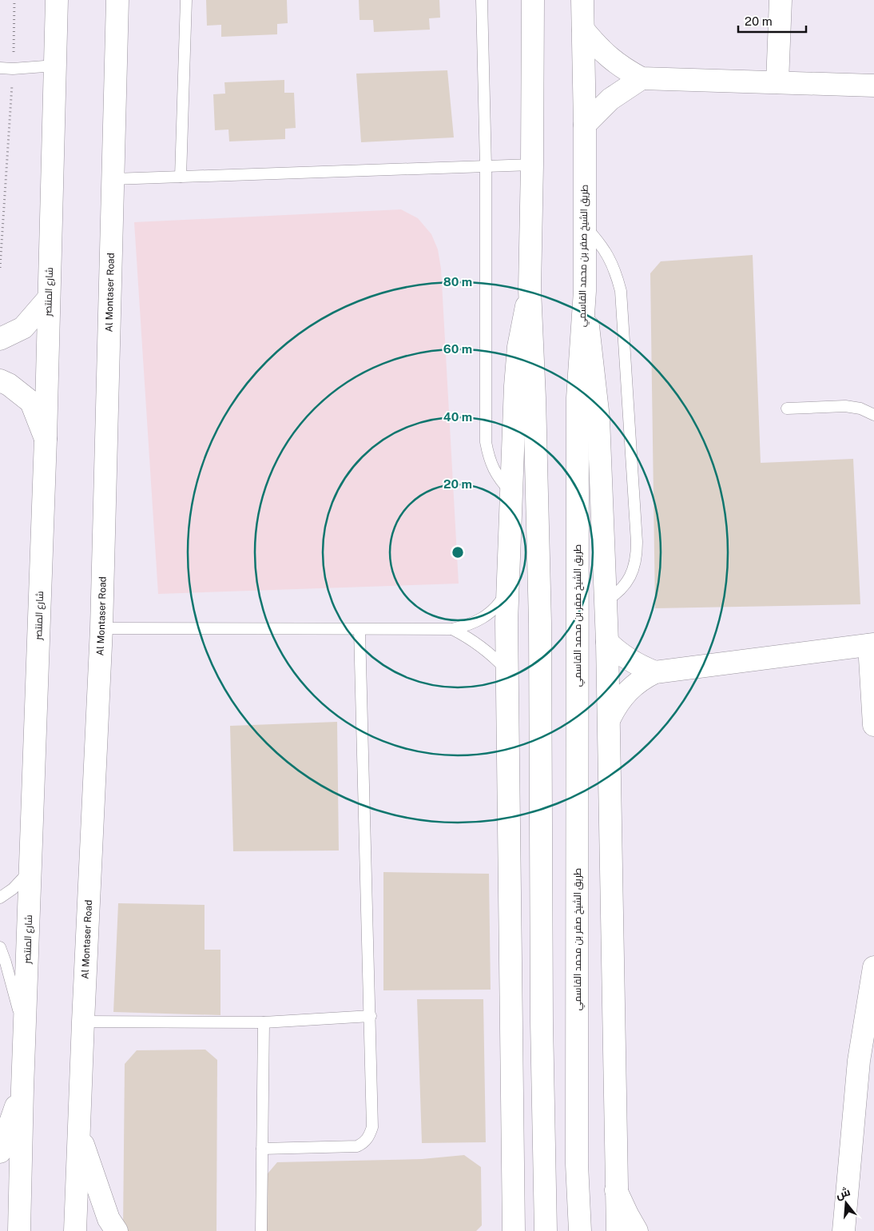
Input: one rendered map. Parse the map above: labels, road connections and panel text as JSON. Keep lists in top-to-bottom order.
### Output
{
  "streets": {
    "main road": ["طريق الشيخ صقر بن محمد القاسمي", "شارع المنتصر", "Al Montaser Road"]
  },
  "scale_bar": "20 m",
  "north": "top",
  "rings": [
    "80 m",
    "60 m",
    "40 m",
    "20 m"
  ]
}
